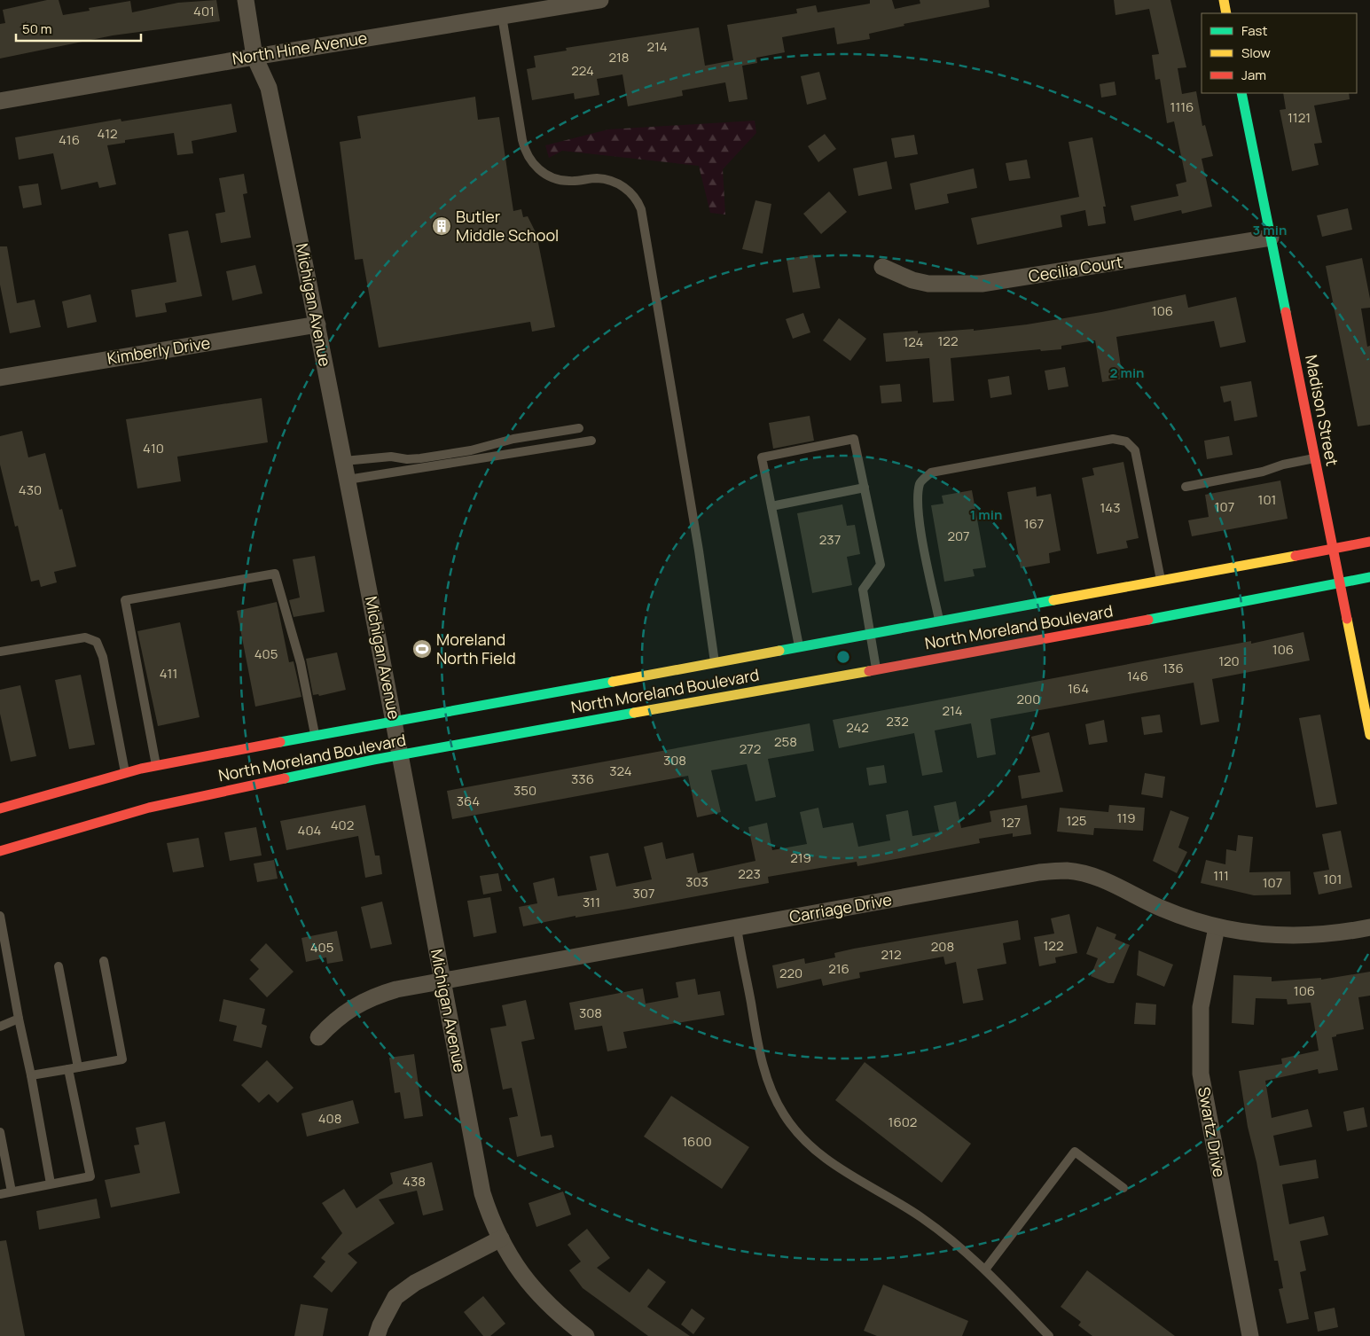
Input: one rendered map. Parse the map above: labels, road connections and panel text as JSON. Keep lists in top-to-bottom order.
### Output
{
  "streets": {
    "street": [
      "North Hine Avenue",
      "Cecilia Court",
      "Michigan Avenue",
      "Kimberly Drive",
      "Madison Street",
      "North Moreland Boulevard",
      "Carriage Drive",
      "Swartz Drive"
    ]
  },
  "crossings": [
    ["North Hine Avenue", "Michigan Avenue"],
    ["Cecilia Court", "Madison Street"],
    ["Michigan Avenue", "Kimberly Drive"],
    ["Michigan Avenue", "North Moreland Boulevard"],
    ["Michigan Avenue", "Carriage Drive"],
    ["Madison Street", "North Moreland Boulevard"],
    ["Carriage Drive", "Swartz Drive"]
  ],
  "places": {
    "building": ["Butler Middle School"],
    "sports": ["Moreland North Field"]
  },
  "house_numbers": [
    "401",
    "214",
    "218",
    "224",
    "1116",
    "1121",
    "412",
    "416",
    "106",
    "122",
    "124",
    "410",
    "430",
    "101",
    "107",
    "143",
    "167",
    "207",
    "237",
    "106",
    "405",
    "120",
    "136",
    "411",
    "146",
    "164",
    "200",
    "214",
    "232",
    "242",
    "258",
    "272",
    "308",
    "324",
    "336",
    "350",
    "364",
    "119",
    "125",
    "127",
    "402",
    "404",
    "219",
    "223",
    "111",
    "101",
    "303",
    "107",
    "307",
    "311",
    "122",
    "208",
    "405",
    "212",
    "216",
    "220",
    "106",
    "308",
    "408",
    "1602",
    "1600",
    "438"
  ],
  "legend": ["Fast", "Slow", "Jam"],
  "scale_bar": "50 m",
  "rings": ["3 min", "2 min", "1 min"]
}
